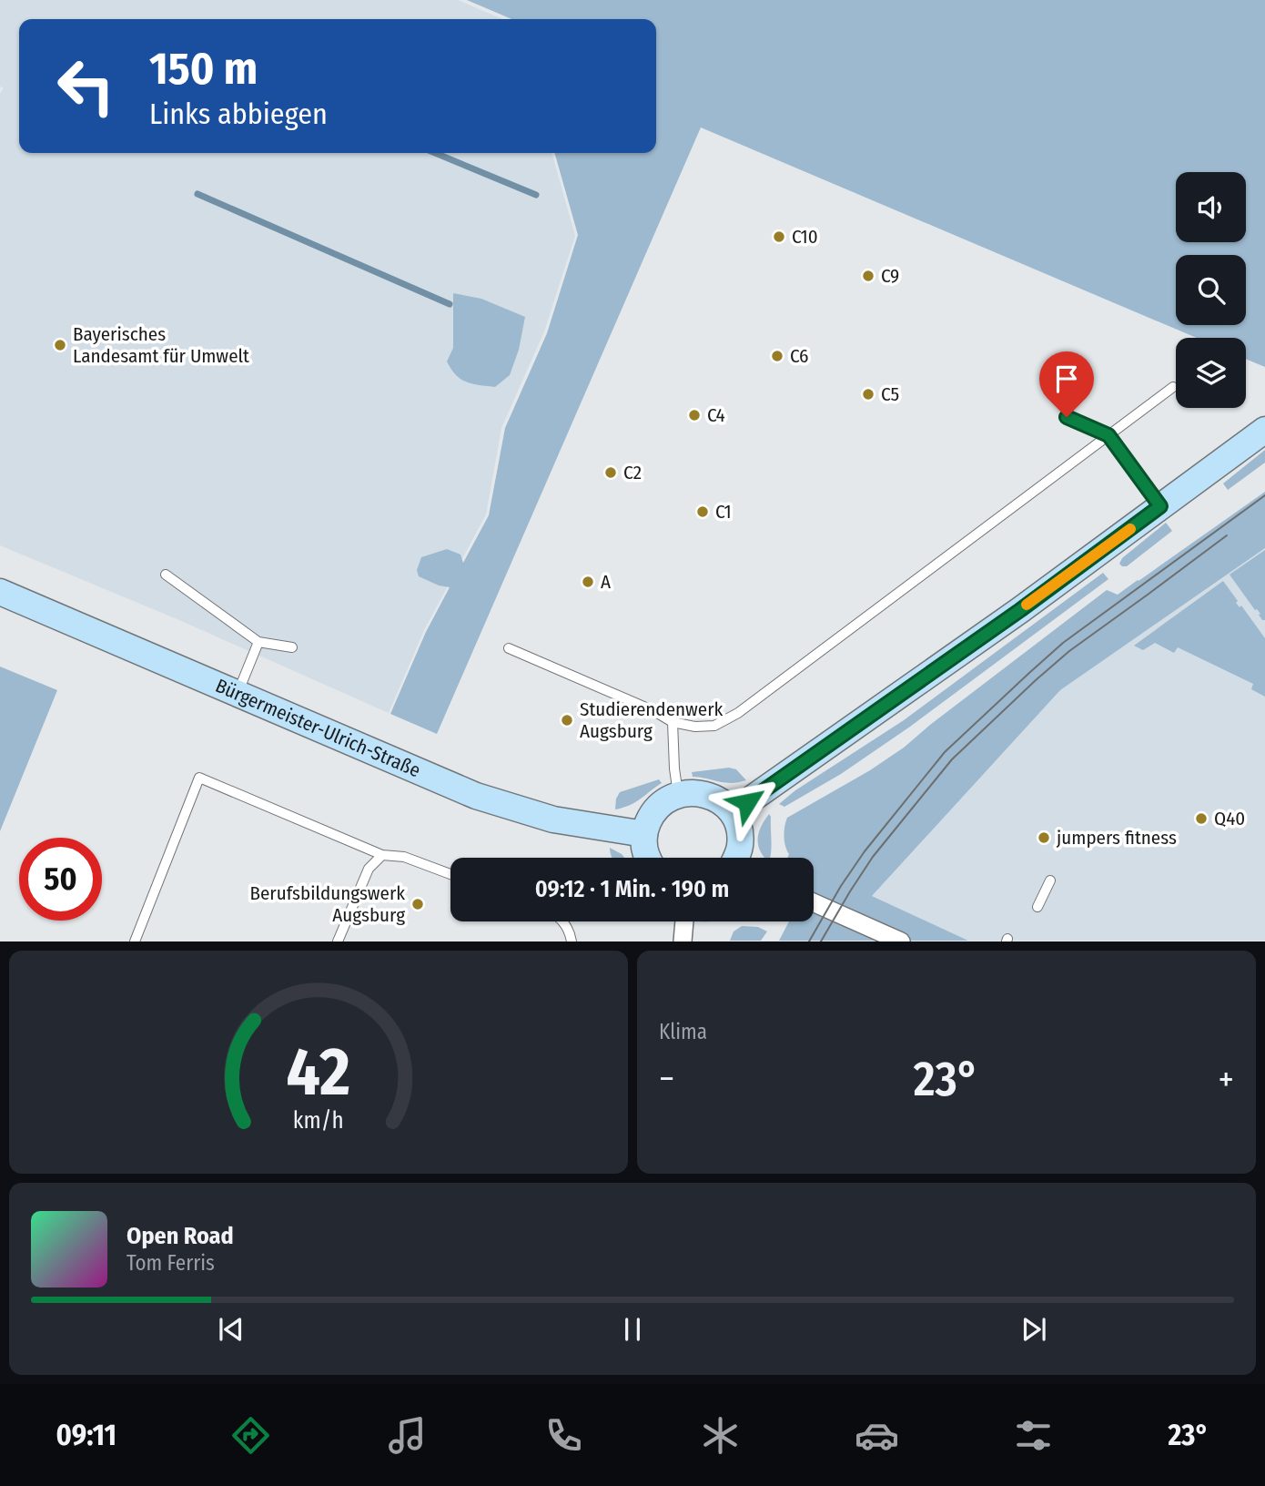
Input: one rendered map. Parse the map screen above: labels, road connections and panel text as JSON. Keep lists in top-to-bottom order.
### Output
{
  "streets": {
    "main road": ["Bürgermeister-Ulrich-Straße"]
  },
  "places": [
    "C10",
    "C9",
    "Bayerisches Landesamt für Umwelt",
    "C6",
    "C5",
    "C4",
    "C2",
    "C1",
    "A",
    "Studierendenwerk Augsburg",
    "Q40",
    "jumpers fitness",
    "Berufsbildungswerk Augsburg"
  ],
  "page": {
    "turn": ["150 m", "Links abbiegen"],
    "limit": "50",
    "trip": "09:12 · 1 Min. · 190 m",
    "tile": "Klima",
    "heat": ["−", "23°", "+"],
    "song": ["Open Road", "Tom Ferris"],
    "tabs": ["09:11", "23°"],
    "gauge": ["42", "km/h"]
  }
}
